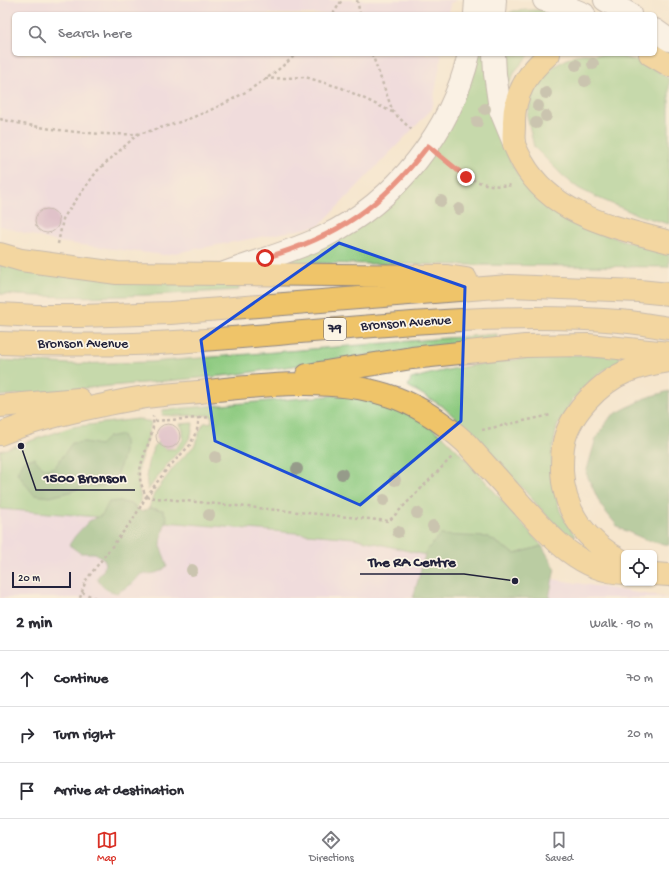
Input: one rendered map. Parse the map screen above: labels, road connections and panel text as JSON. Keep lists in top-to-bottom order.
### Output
{
  "streets": {
    "highway": ["Bronson Avenue", "79"]
  },
  "places": ["1500 Bronson", "The RA Centre"],
  "scale_bar": "20 m",
  "page": {
    "search": "Search here",
    "scale": "20 m",
    "heading": ["2 min", "Walk · 90 m"],
    "list": [
      ["Continue", "70 m"],
      ["Turn right", "20 m"],
      "Arrive at destination"
    ],
    "nav": ["Map", "Directions", "Saved"]
  }
}
